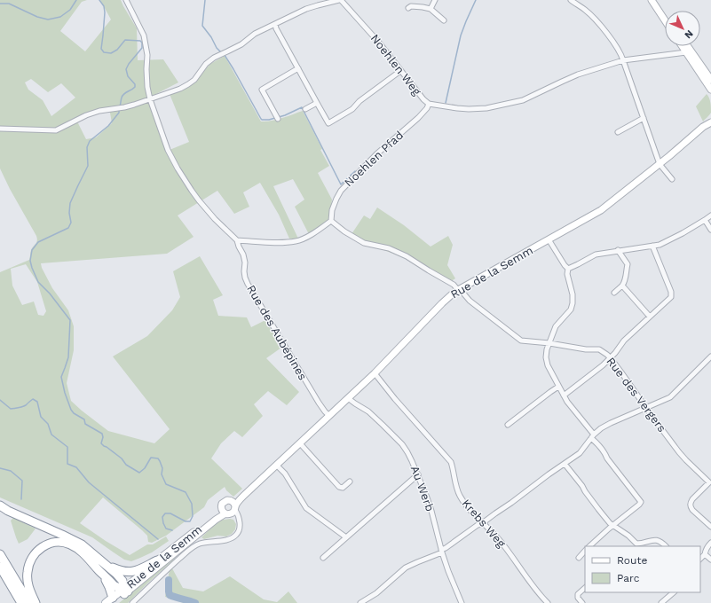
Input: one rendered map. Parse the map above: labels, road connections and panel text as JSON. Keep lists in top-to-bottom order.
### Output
{
  "streets": {
    "main road": ["Rue de la Semm"],
    "street": [
      "Noehlen Weg",
      "Noehlen Pfad",
      "Rue des Aubépines",
      "Rue des Vergers",
      "Au Werb",
      "Krebs Weg"
    ]
  },
  "crossings": [
    ["Noehlen Weg", "Noehlen Pfad"],
    ["Noehlen Pfad", "Rue des Vergers"],
    ["Rue de la Semm", "Rue des Aubépines"],
    ["Rue de la Semm", "Rue des Vergers"],
    ["Rue de la Semm", "Au Werb"],
    ["Rue de la Semm", "Krebs Weg"]
  ],
  "legend": ["Route", "Parc"],
  "north": "bottom right"
}
